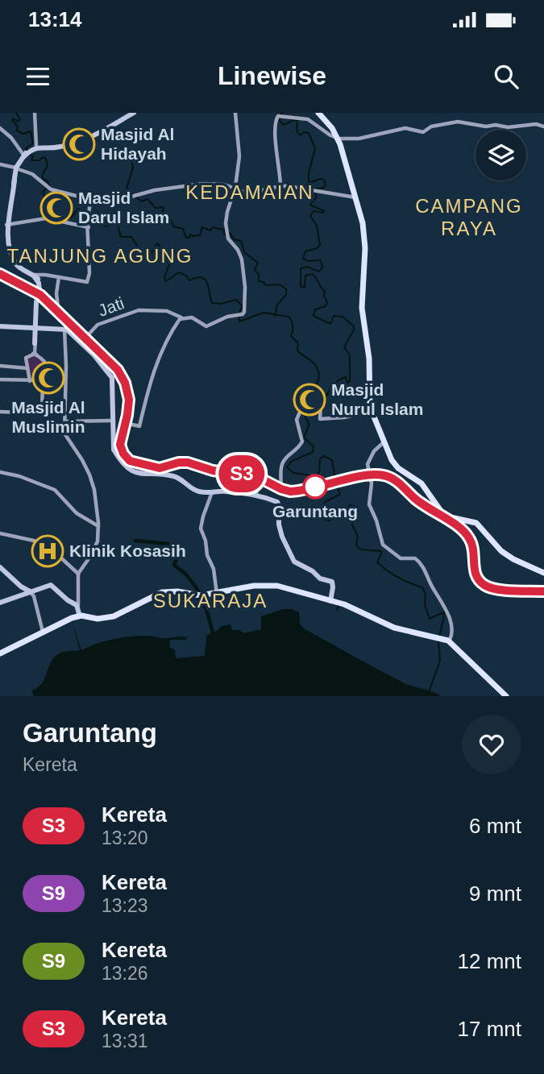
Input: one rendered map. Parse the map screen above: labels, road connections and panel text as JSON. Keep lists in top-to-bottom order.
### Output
{
  "streets": {
    "street": ["Jati"]
  },
  "districts": [
    "KEDAMAIAN",
    "CAMPANG RAYA",
    "TANJUNG AGUNG",
    "SUKARAJA"
  ],
  "places": {
    "mosque": [
      "Masjid Al Hidayah",
      "Masjid Darul Islam",
      "Masjid Al Muslimin",
      "Masjid Nurul Islam"
    ],
    "other": ["Garuntang"],
    "hospital": ["Klinik Kosasih"]
  },
  "page": {
    "status": "13:14",
    "header": "Linewise",
    "on_map": "S3",
    "heading": ["Garuntang", "Kereta"],
    "list": [
      {
        "mark": "S3",
        "name": "Kereta",
        "note": "13:20",
        "value": "6 mnt"
      },
      {
        "mark": "S9",
        "name": "Kereta",
        "note": "13:23",
        "value": "9 mnt"
      },
      {
        "mark": "S9",
        "name": "Kereta",
        "note": "13:26",
        "value": "12 mnt"
      },
      {
        "mark": "S3",
        "name": "Kereta",
        "note": "13:31",
        "value": "17 mnt"
      }
    ]
  }
}
